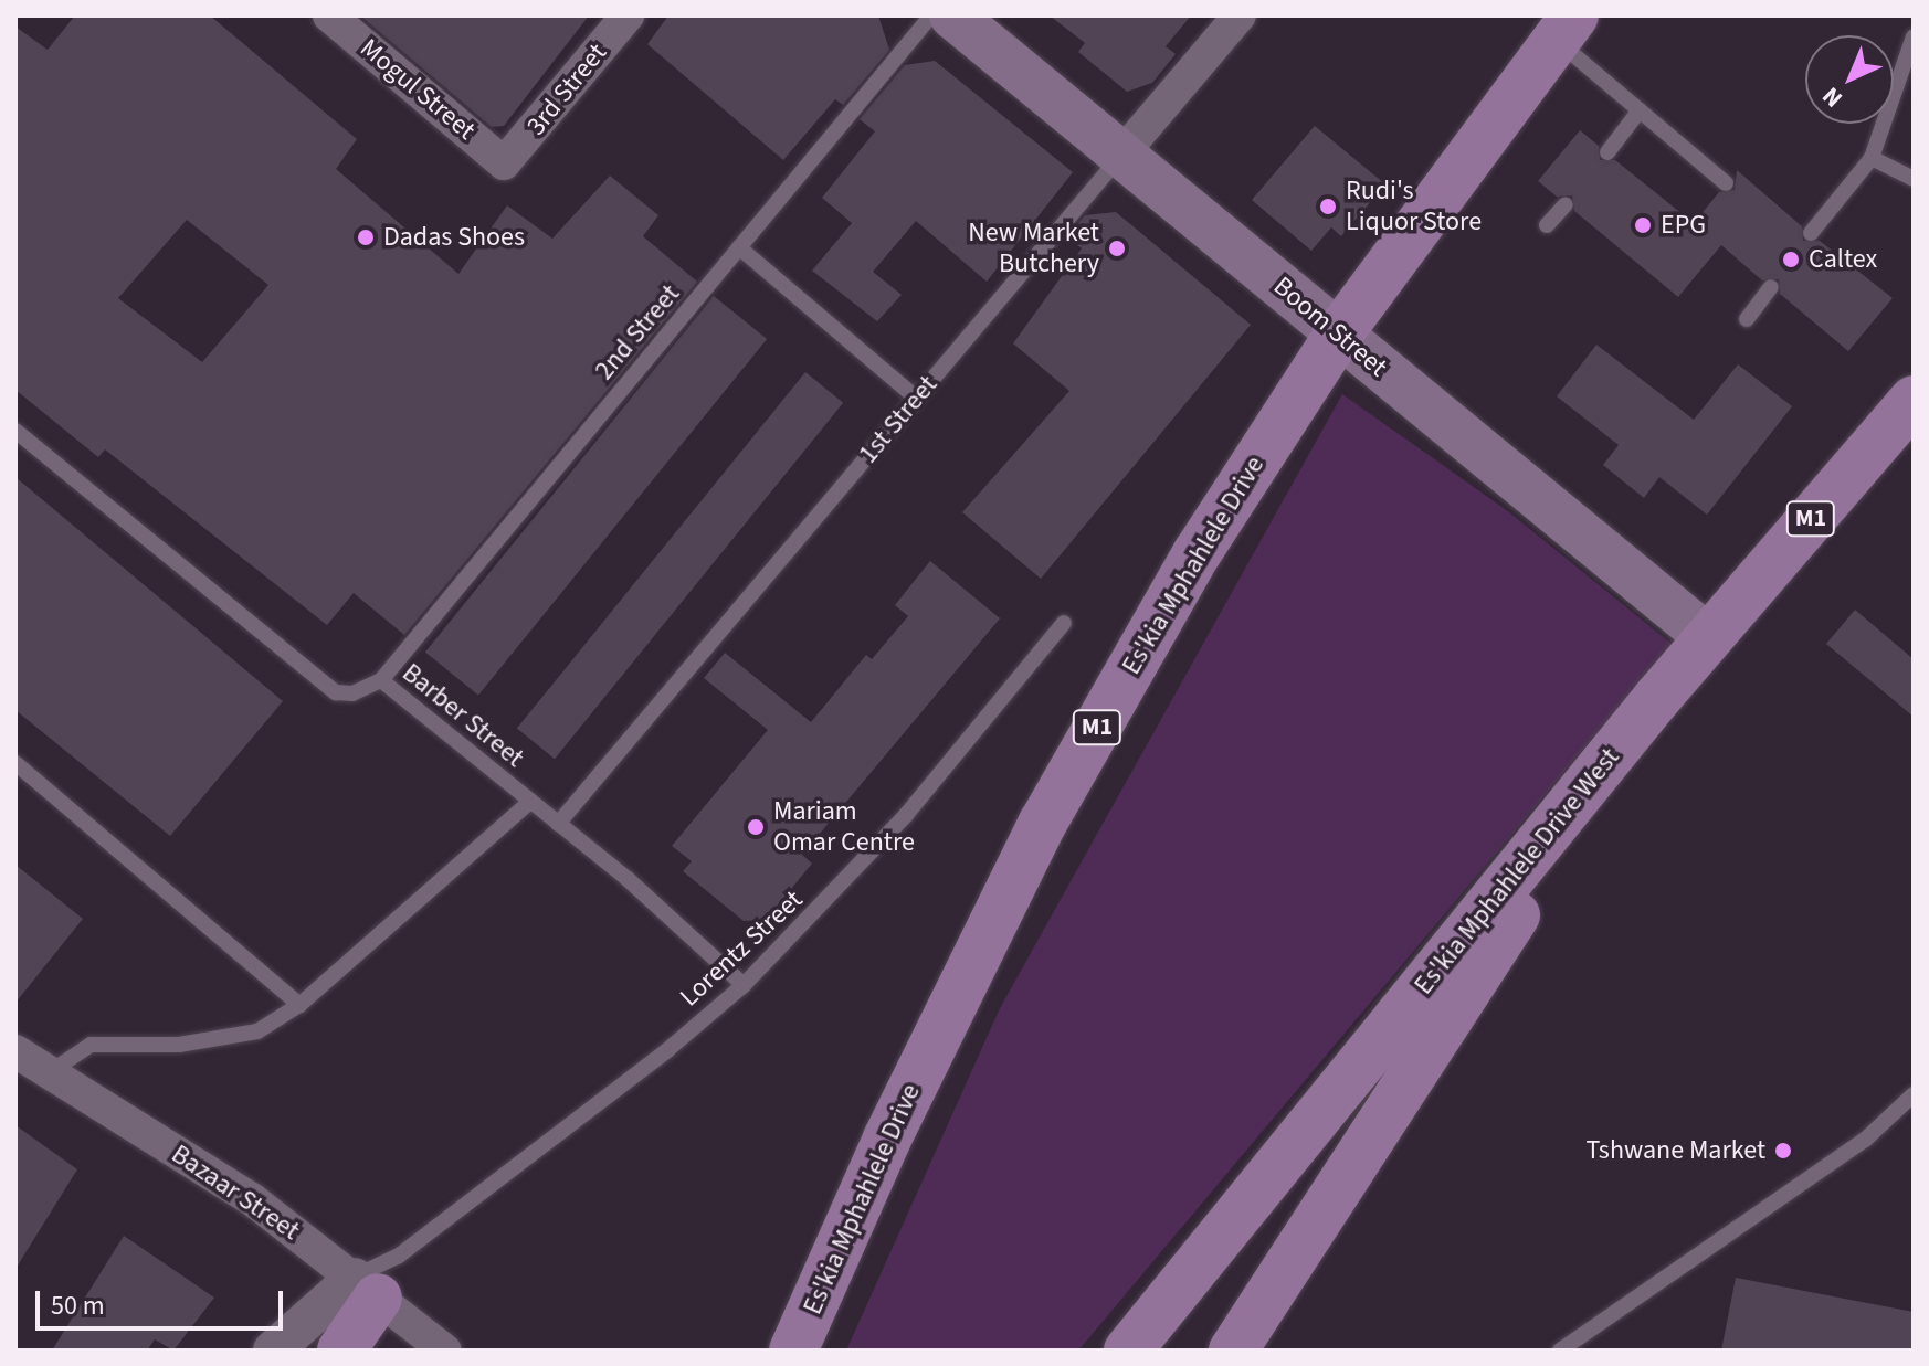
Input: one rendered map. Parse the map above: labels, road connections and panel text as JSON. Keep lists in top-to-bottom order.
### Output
{
  "streets": {
    "main road": [
      "Boom Street",
      "M1",
      "Es'kia Mphahlele Drive",
      "Es'kia Mphahlele Drive West"
    ],
    "street": [
      "Mogul Street",
      "3rd Street",
      "1st Street",
      "Bazaar Street"
    ],
    "lane": ["2nd Street", "Barber Street", "Lorentz Street"]
  },
  "crossings": [
    ["Mogul Street", "3rd Street"],
    ["Boom Street", "1st Street"],
    ["Boom Street", "Es'kia Mphahlele Drive"],
    ["Boom Street", "Es'kia Mphahlele Drive West"],
    ["2nd Street", "Barber Street"],
    ["1st Street", "Barber Street"],
    ["Barber Street", "Lorentz Street"],
    ["Lorentz Street", "Bazaar Street"]
  ],
  "places": [
    "Rudi's Liquor Store",
    "EPG",
    "Dadas Shoes",
    "New Market Butchery",
    "Caltex",
    "Mariam Omar Centre",
    "Tshwane Market"
  ],
  "scale_bar": "50 m",
  "north": "bottom left"
}
